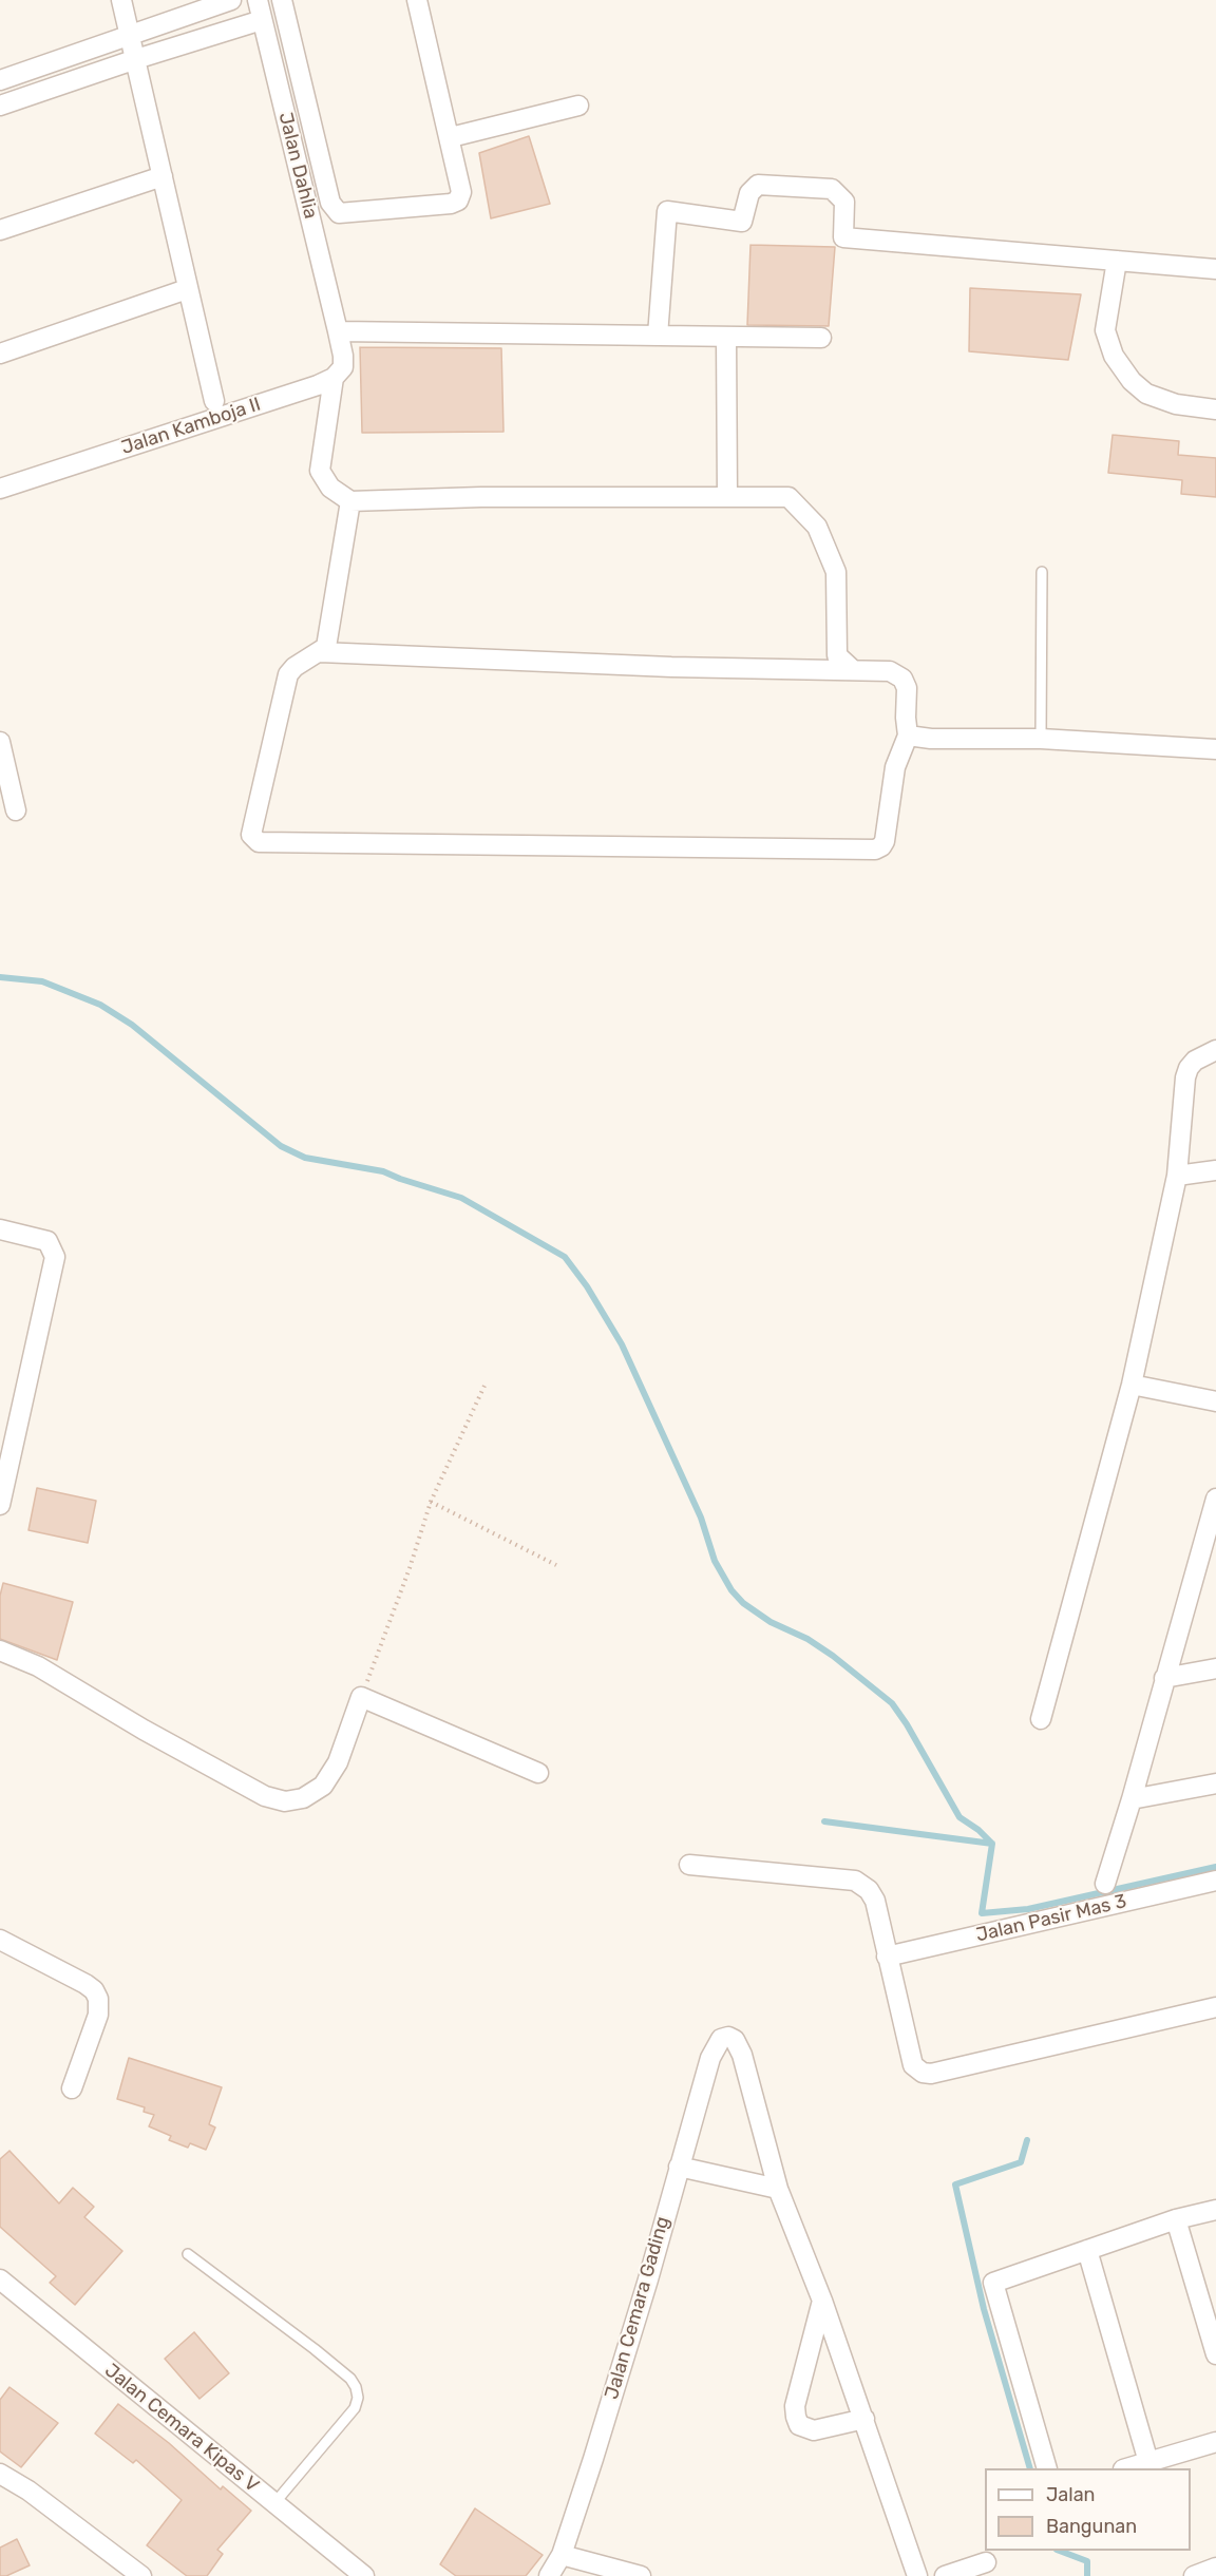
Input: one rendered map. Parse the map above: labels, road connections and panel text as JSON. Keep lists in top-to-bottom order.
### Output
{
  "streets": {
    "street": [
      "Jalan Dahlia",
      "Jalan Kamboja II",
      "Jalan Pasir Mas 3",
      "Jalan Cemara Gading",
      "Jalan Cemara Kipas V"
    ]
  },
  "legend": ["Jalan", "Bangunan"]
}
